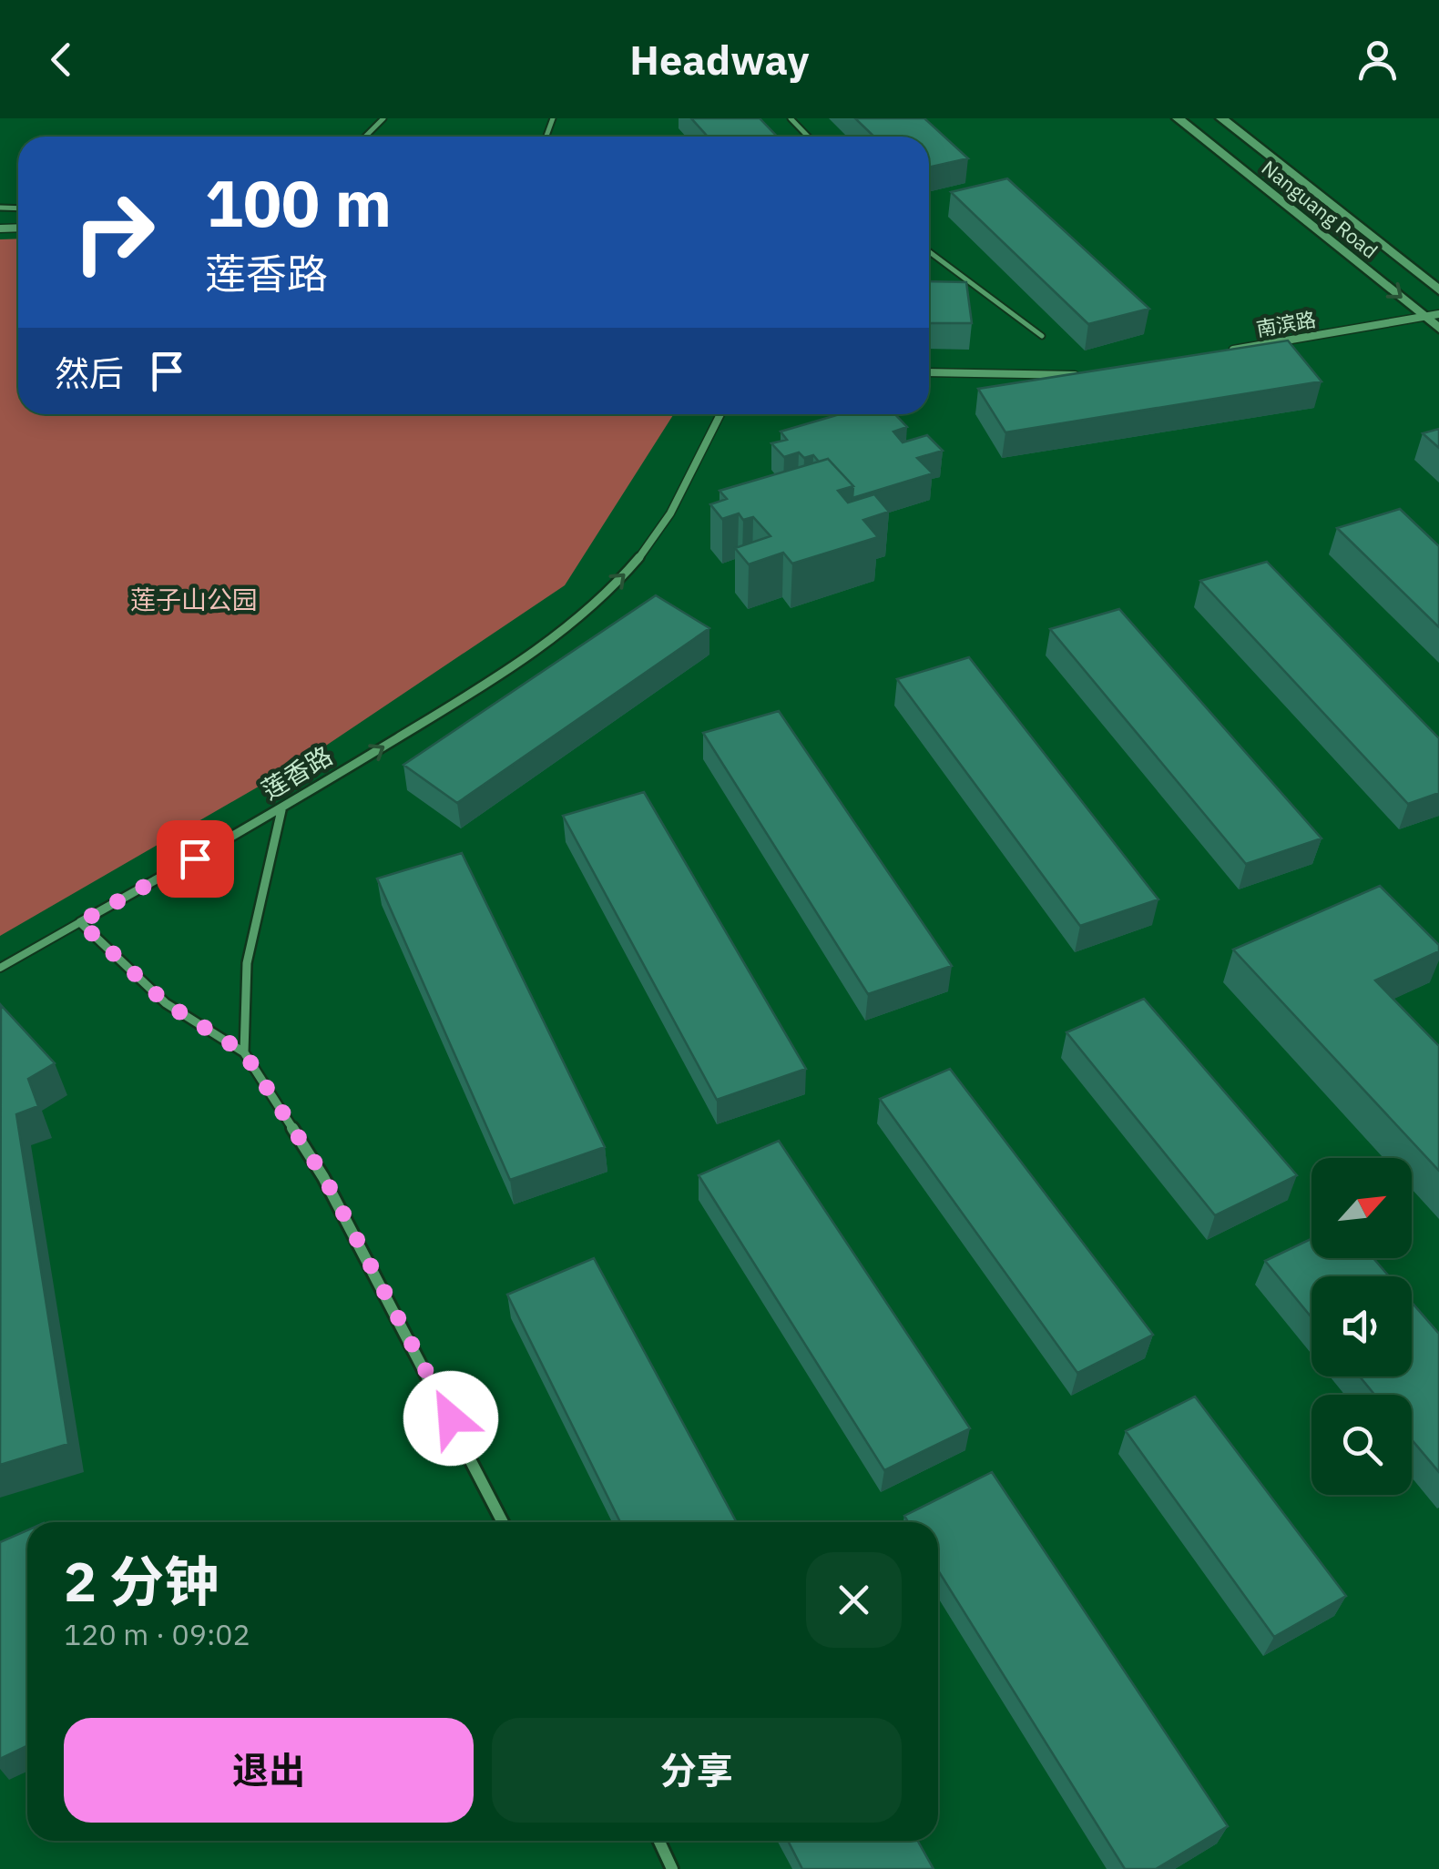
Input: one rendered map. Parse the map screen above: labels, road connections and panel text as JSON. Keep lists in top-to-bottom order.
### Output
{
  "streets": {
    "main road": ["Nanguang Road"],
    "street": ["南滨路", "莲香路"]
  },
  "crossings": [
    ["Nanguang Road", "南滨路"]
  ],
  "one_way": ["莲香路"],
  "parks": ["莲子山公园"],
  "north": "top right",
  "page": {
    "header": "Headway",
    "turn": ["100 m", "莲香路"],
    "then": "然后",
    "heading": ["2 分钟", "120 m · 09:02"],
    "buttons": ["退出", "分享"]
  }
}
